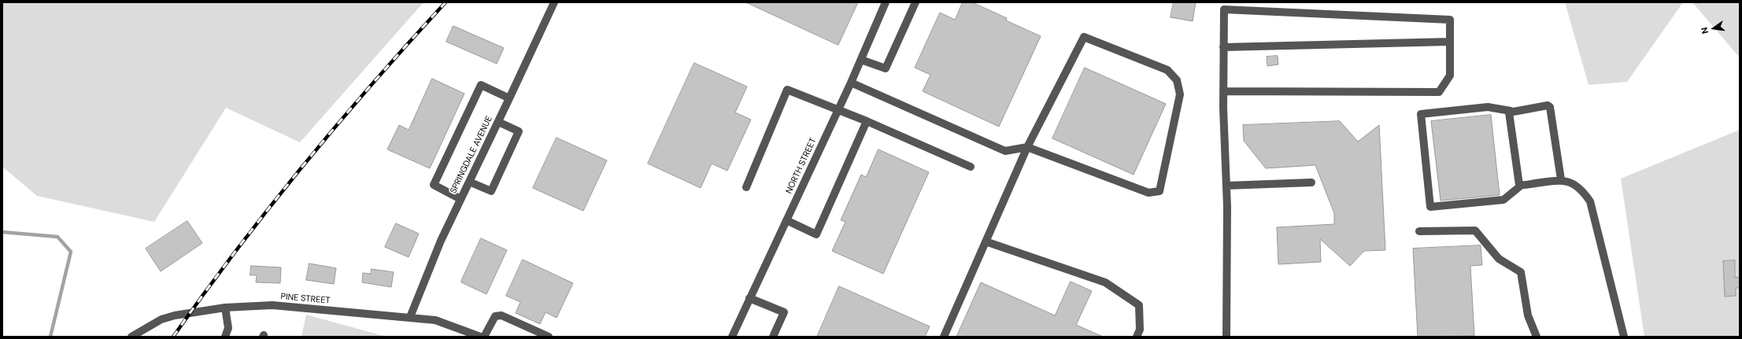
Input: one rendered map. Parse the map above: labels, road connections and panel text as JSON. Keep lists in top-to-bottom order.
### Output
{
  "streets": {
    "street": ["SPRINGDALE AVENUE", "NORTH STREET", "PINE STREET"]
  },
  "crossings": [
    ["SPRINGDALE AVENUE", "PINE STREET"]
  ],
  "north": "left"
}
